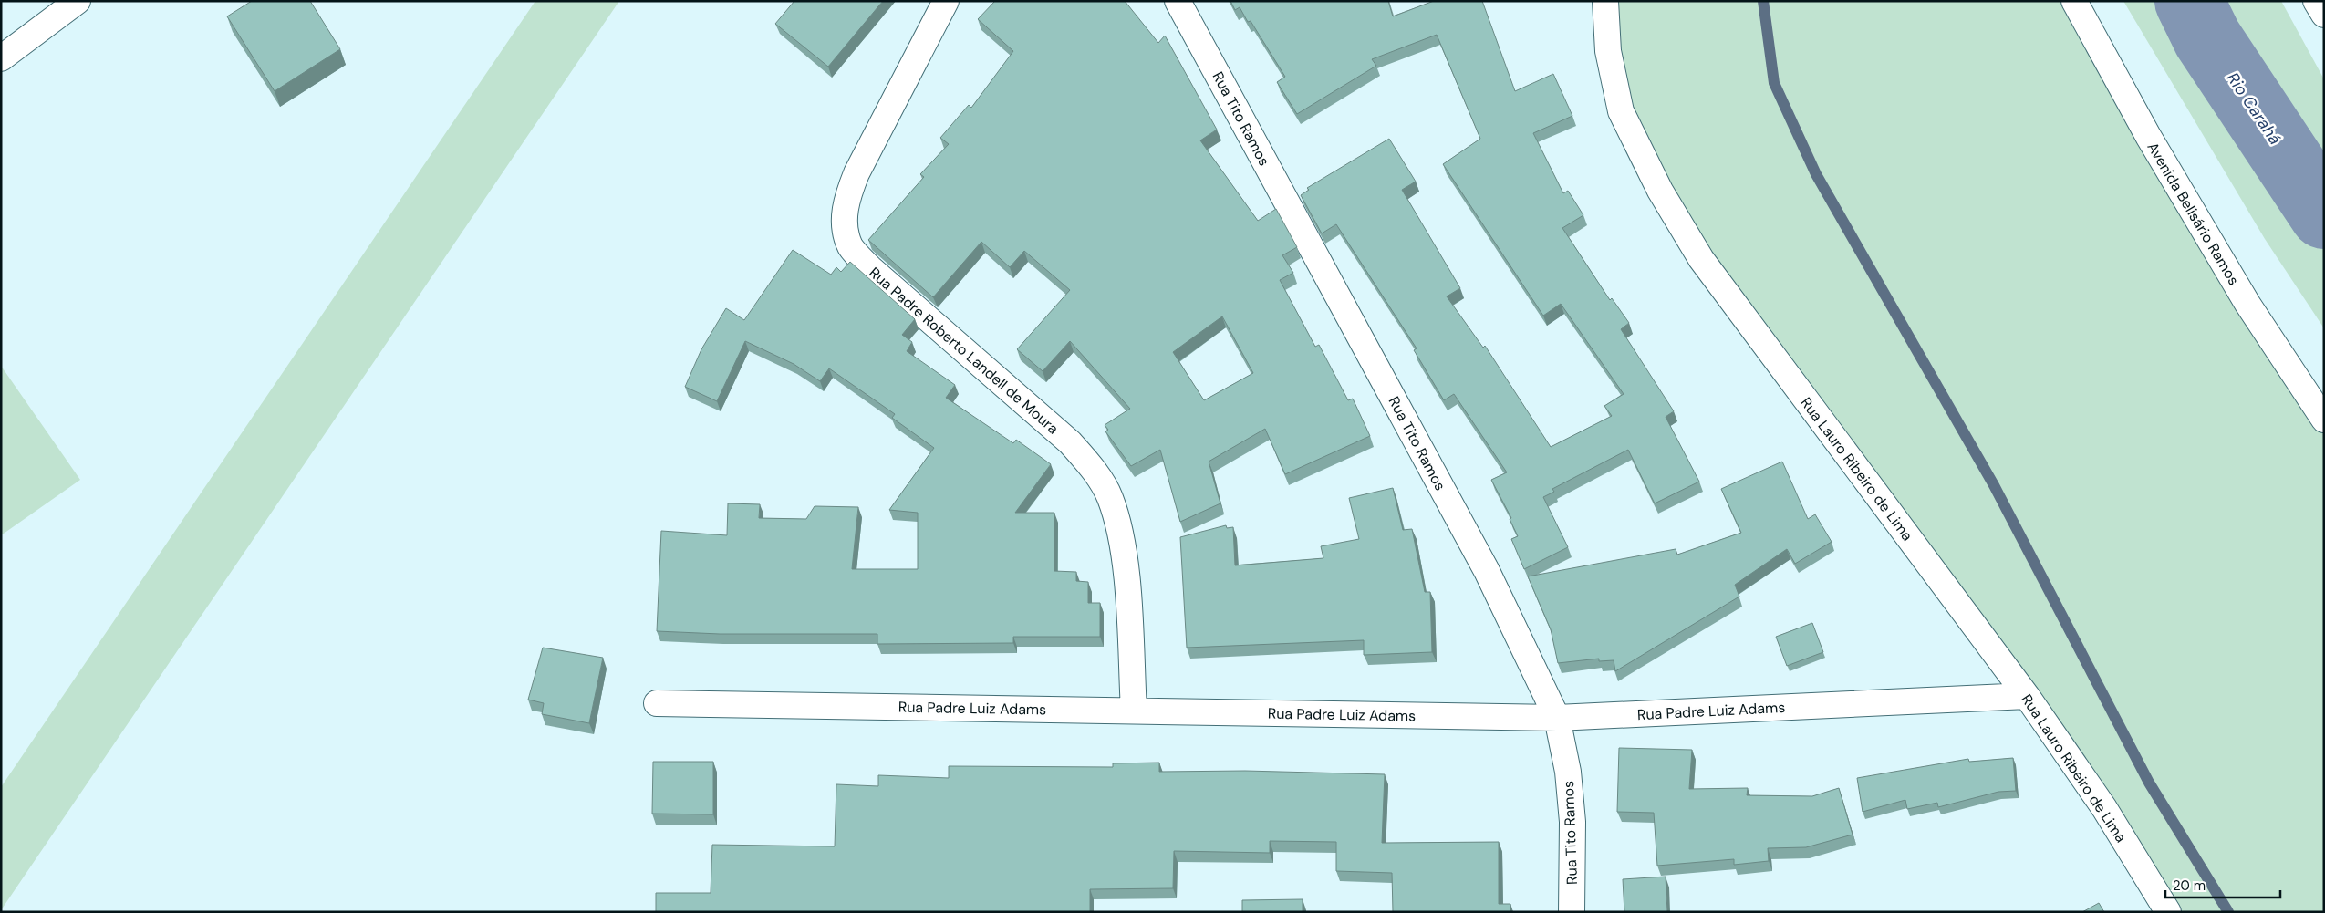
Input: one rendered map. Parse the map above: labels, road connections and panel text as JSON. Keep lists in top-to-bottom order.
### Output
{
  "streets": {
    "street": [
      "Rua Tito Ramos",
      "Avenida Belisário Ramos",
      "Rua Padre Roberto Landell de Moura",
      "Rua Lauro Ribeiro de Lima",
      "Rua Padre Luiz Adams"
    ]
  },
  "crossings": [
    ["Rua Tito Ramos", "Rua Padre Luiz Adams"],
    ["Rua Padre Roberto Landell de Moura", "Rua Padre Luiz Adams"],
    ["Rua Lauro Ribeiro de Lima", "Rua Padre Luiz Adams"]
  ],
  "water": ["Rio Carahá"],
  "scale_bar": "20 m"
}
